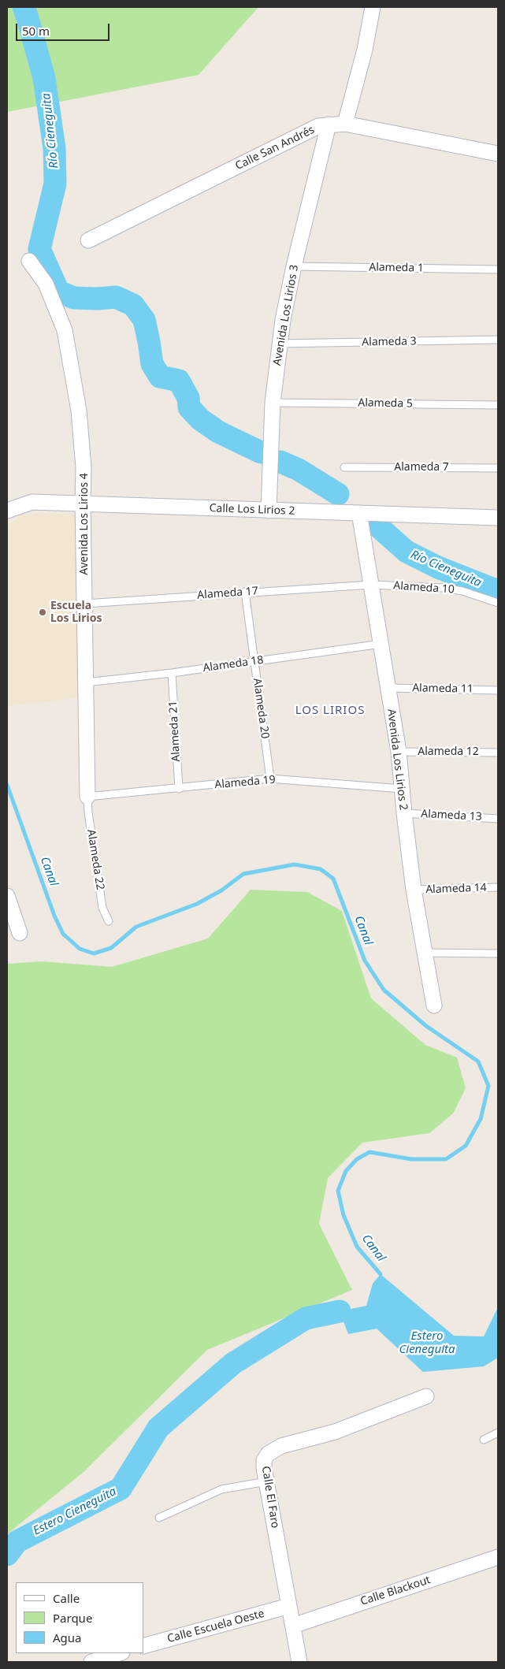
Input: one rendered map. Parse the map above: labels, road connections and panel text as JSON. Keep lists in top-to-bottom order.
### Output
{
  "streets": {
    "street": [
      "Calle San Andrés",
      "Avenida Los Lirios 3",
      "Calle Los Lirios 2",
      "Avenida Los Lirios 4",
      "Avenida Los Lirios 2",
      "Calle El Faro",
      "Calle Blackout",
      "Calle Escuela Oeste"
    ],
    "lane": [
      "Alameda 1",
      "Alameda 3",
      "Alameda 5",
      "Alameda 7",
      "Alameda 10",
      "Alameda 17",
      "Alameda 18",
      "Alameda 11",
      "Alameda 20",
      "Alameda 21",
      "Alameda 12",
      "Alameda 19",
      "Alameda 13",
      "Alameda 22",
      "Alameda 14"
    ]
  },
  "crossings": [
    ["Calle San Andrés", "Avenida Los Lirios 3"],
    ["Alameda 1", "Avenida Los Lirios 3"],
    ["Avenida Los Lirios 3", "Alameda 3"],
    ["Avenida Los Lirios 3", "Alameda 5"],
    ["Avenida Los Lirios 3", "Calle Los Lirios 2"],
    ["Calle Los Lirios 2", "Avenida Los Lirios 4"],
    ["Calle Los Lirios 2", "Avenida Los Lirios 2"],
    ["Avenida Los Lirios 4", "Alameda 17"],
    ["Avenida Los Lirios 4", "Alameda 18"],
    ["Avenida Los Lirios 4", "Alameda 19"],
    ["Avenida Los Lirios 4", "Alameda 22"],
    ["Alameda 10", "Alameda 17"],
    ["Alameda 10", "Avenida Los Lirios 2"],
    ["Alameda 17", "Alameda 20"],
    ["Alameda 17", "Avenida Los Lirios 2"],
    ["Alameda 18", "Alameda 20"],
    ["Alameda 18", "Alameda 21"],
    ["Alameda 18", "Avenida Los Lirios 2"],
    ["Alameda 11", "Avenida Los Lirios 2"],
    ["Alameda 20", "Alameda 19"],
    ["Alameda 21", "Alameda 19"],
    ["Alameda 12", "Avenida Los Lirios 2"],
    ["Avenida Los Lirios 2", "Alameda 19"],
    ["Avenida Los Lirios 2", "Alameda 13"],
    ["Avenida Los Lirios 2", "Alameda 14"],
    ["Alameda 19", "Alameda 22"],
    ["Calle El Faro", "Calle Blackout"],
    ["Calle El Faro", "Calle Escuela Oeste"]
  ],
  "districts": ["LOS LIRIOS"],
  "water": ["Río Cieneguita", "Canal", "Estero Cieneguita"],
  "places": ["Escuela Los Lirios"],
  "legend": ["Calle", "Parque", "Agua"],
  "scale_bar": "50 m"
}
